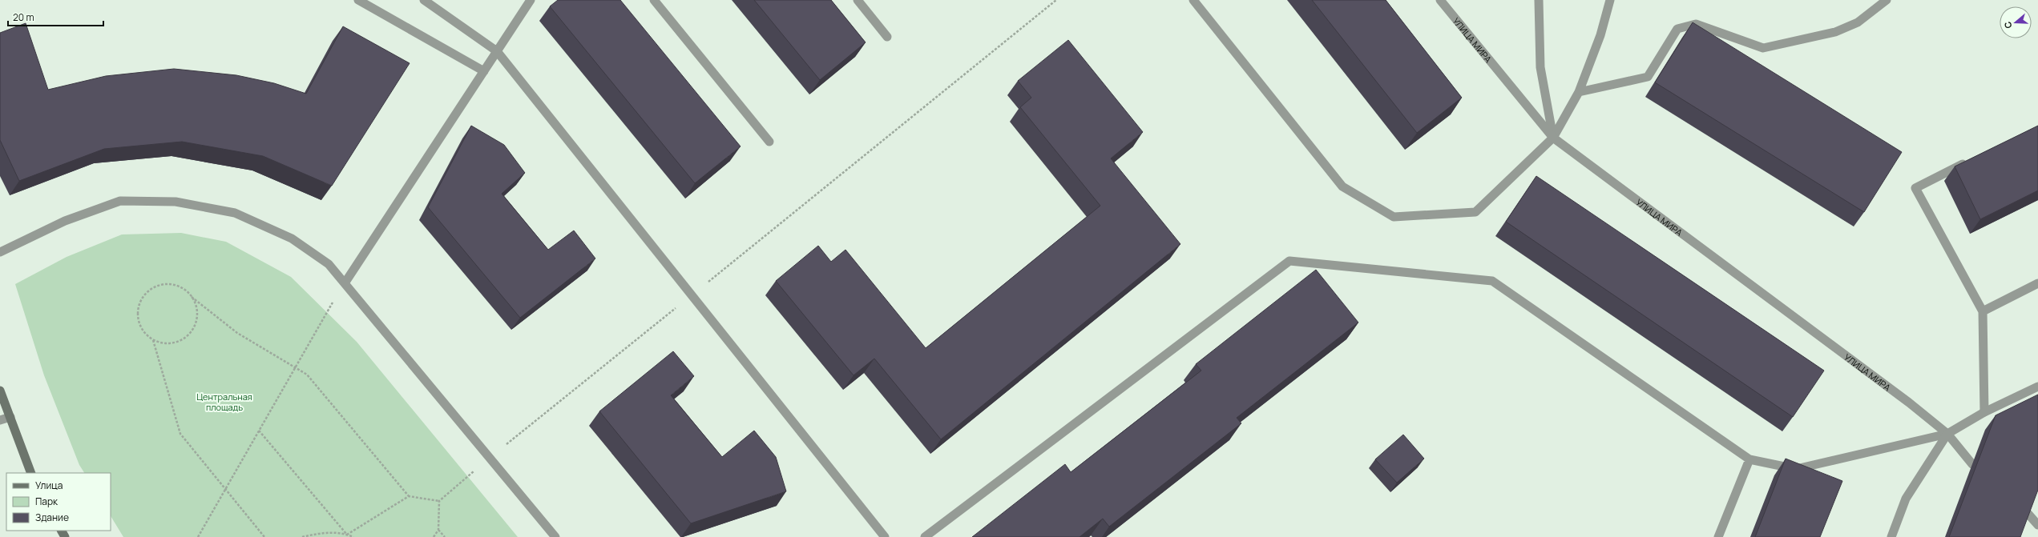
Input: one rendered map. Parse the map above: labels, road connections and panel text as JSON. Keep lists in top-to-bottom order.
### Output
{
  "streets": {
    "street": ["УЛИЦА МИРА"]
  },
  "parks": ["Центральная площадь"],
  "legend": ["Улица", "Парк", "Здание"],
  "scale_bar": "20 m",
  "north": "left"
}
